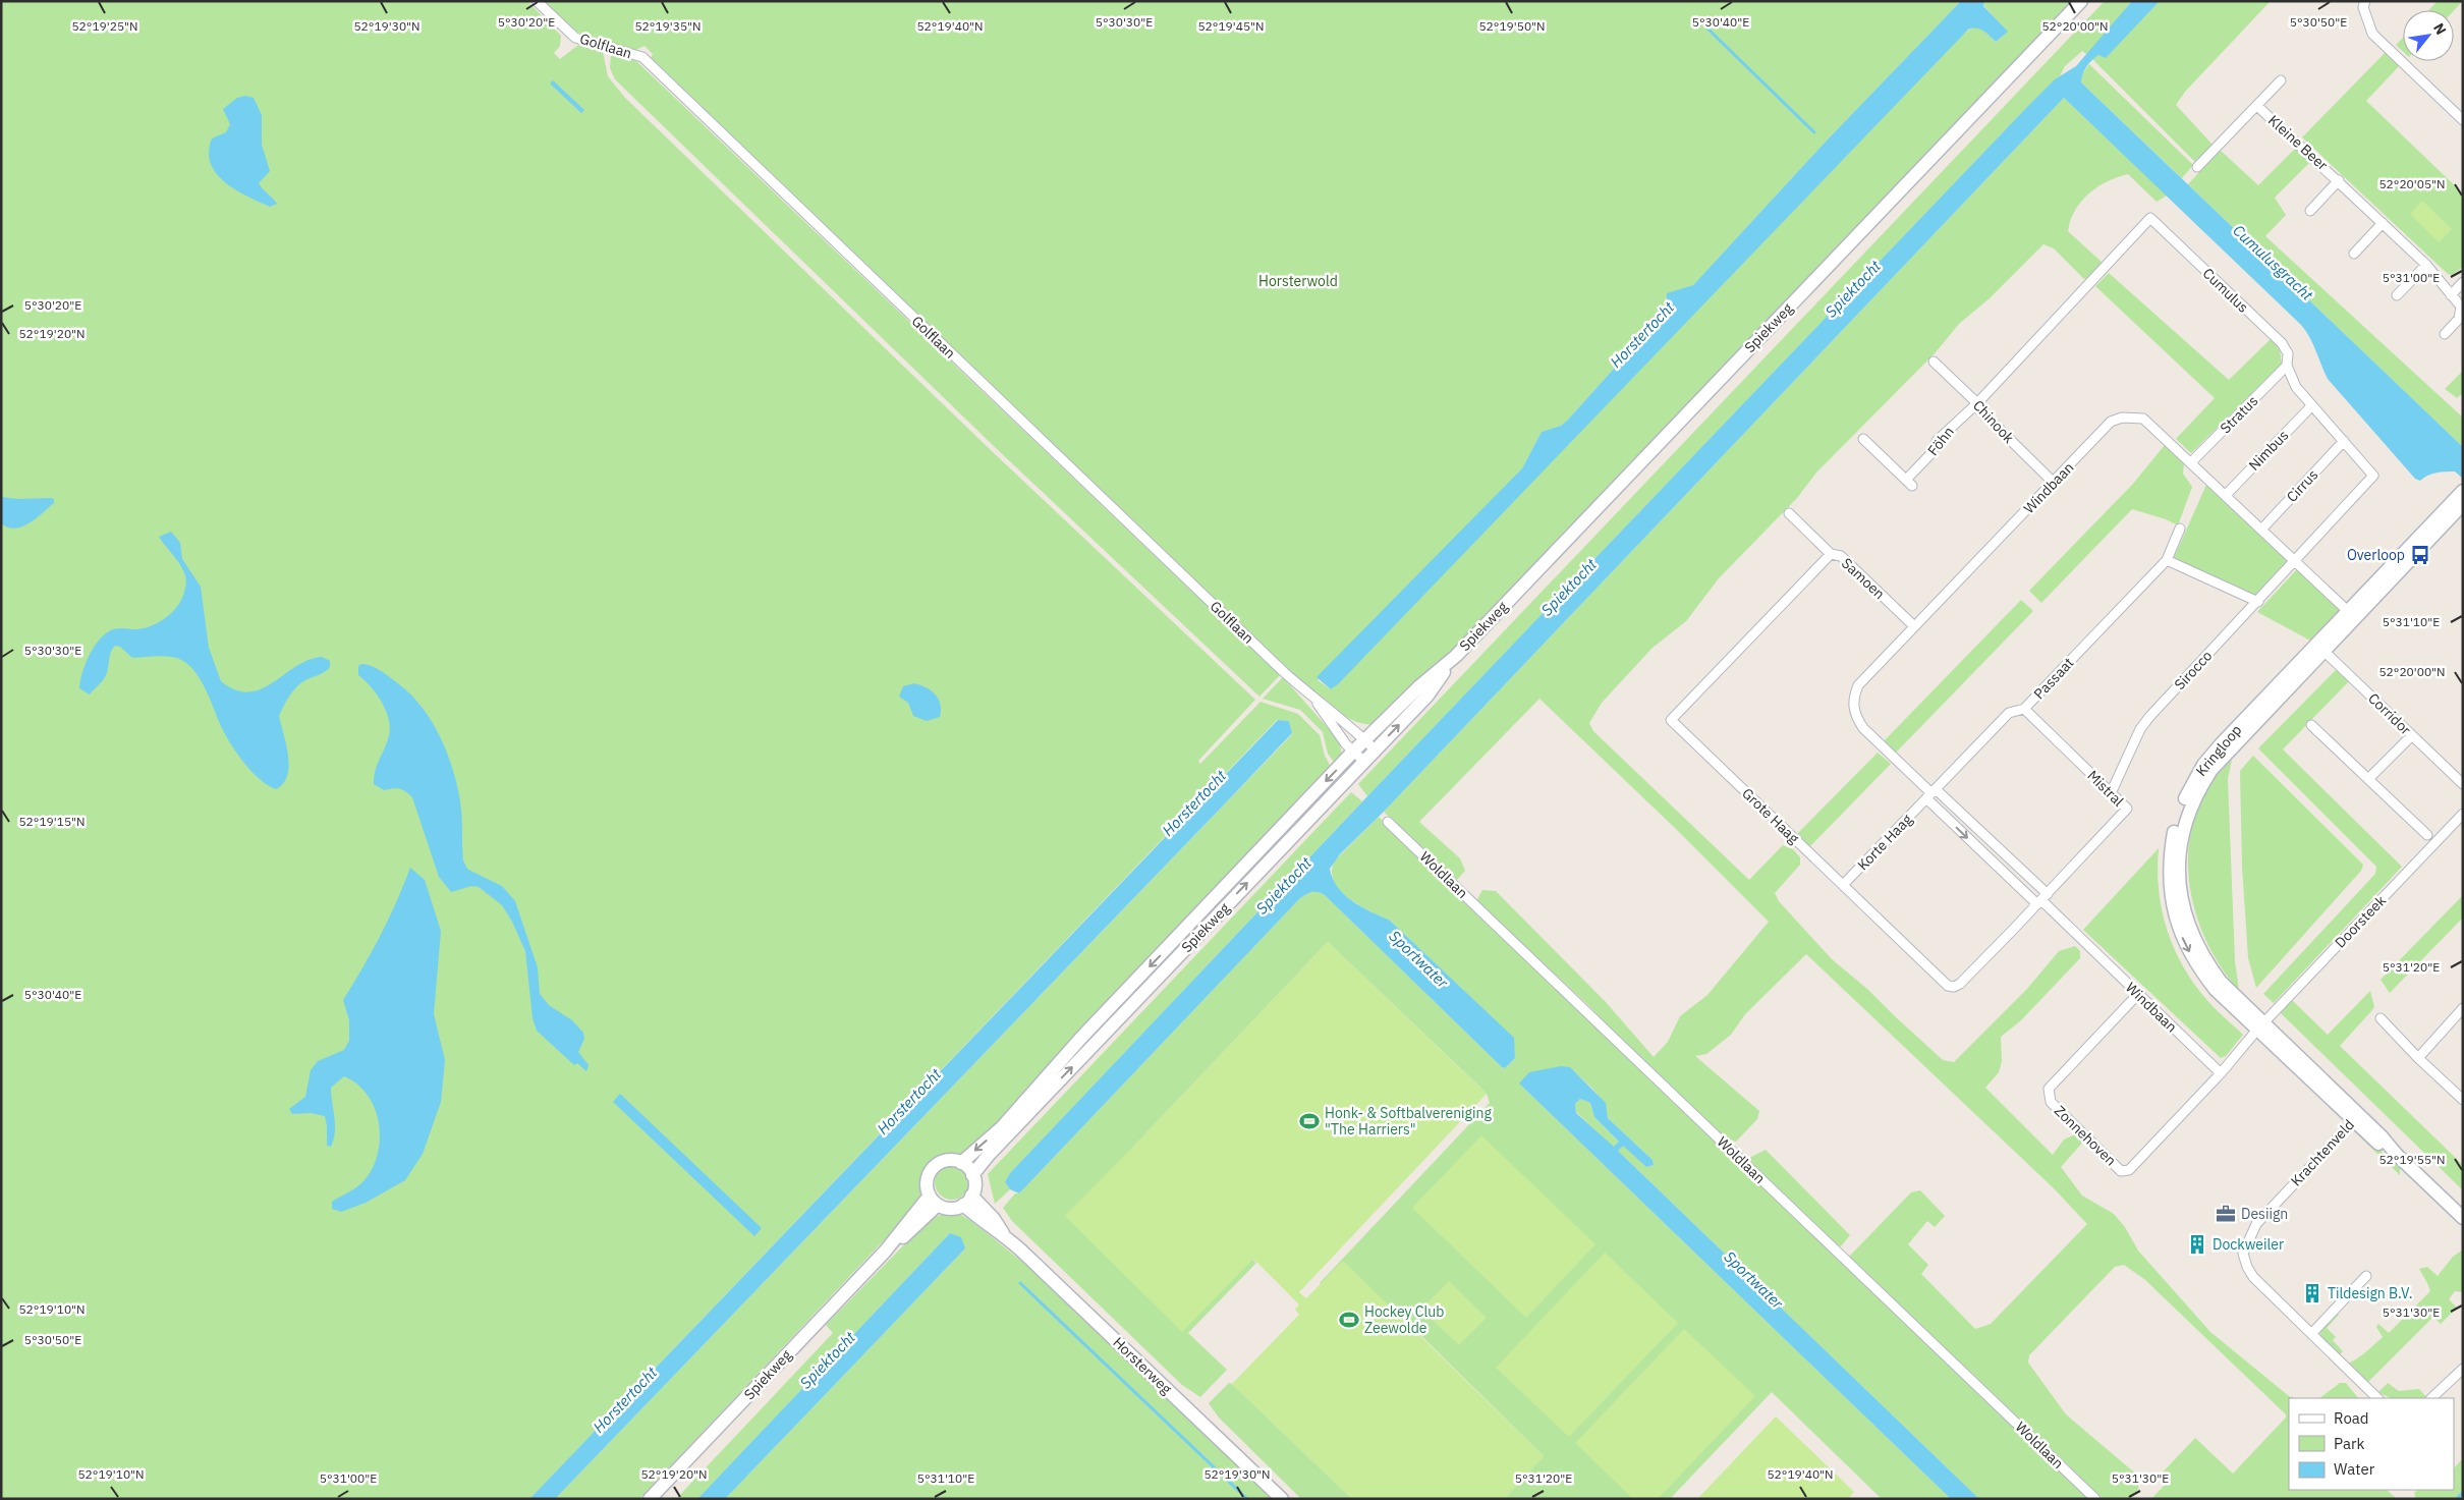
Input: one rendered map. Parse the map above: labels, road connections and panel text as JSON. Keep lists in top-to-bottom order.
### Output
{
  "streets": {
    "main road": ["Spiekweg", "Kringloop", "Horsterweg"],
    "street": [
      "Golflaan",
      "Kleine Beer",
      "Cumulus",
      "Stratus",
      "Chinook",
      "Föhn",
      "Nimbus",
      "Cirrus",
      "Windbaan",
      "Samoen",
      "Sirocco",
      "Passaat",
      "Corridor",
      "Mistral",
      "Grote Haag",
      "Korte Haag",
      "Woldlaan",
      "Doorsteek",
      "Zonnehoven",
      "Krachtenveld"
    ]
  },
  "crossings": [
    ["Golflaan", "Spiekweg"],
    ["Cumulus", "Stratus"],
    ["Cumulus", "Chinook"],
    ["Cumulus", "Föhn"],
    ["Cumulus", "Nimbus"],
    ["Cumulus", "Cirrus"],
    ["Cumulus", "Windbaan"],
    ["Cumulus", "Sirocco"],
    ["Spiekweg", "Horsterweg"],
    ["Stratus", "Windbaan"],
    ["Chinook", "Föhn"],
    ["Chinook", "Windbaan"],
    ["Nimbus", "Windbaan"],
    ["Cirrus", "Windbaan"],
    ["Windbaan", "Samoen"],
    ["Windbaan", "Sirocco"],
    ["Windbaan", "Passaat"],
    ["Windbaan", "Kringloop"],
    ["Windbaan", "Mistral"],
    ["Windbaan", "Grote Haag"],
    ["Windbaan", "Korte Haag"],
    ["Windbaan", "Zonnehoven"],
    ["Samoen", "Grote Haag"],
    ["Sirocco", "Mistral"],
    ["Passaat", "Mistral"],
    ["Passaat", "Korte Haag"],
    ["Corridor", "Kringloop"],
    ["Kringloop", "Doorsteek"],
    ["Kringloop", "Krachtenveld"],
    ["Mistral", "Grote Haag"],
    ["Grote Haag", "Korte Haag"]
  ],
  "water": [
    "Cumulusgracht",
    "Spiektocht",
    "Horstertocht",
    "Sportwater"
  ],
  "parks": ["Horsterwold"],
  "places": {
    "bus stop": ["Overloop"],
    "sports": ["Honk- & Softbalvereniging \"The Harriers\"", "Hockey Club Zeewolde"],
    "office": ["Desiign"],
    "building": ["Dockweiler", "Tildesign B.V."]
  },
  "legend": ["Road", "Park", "Water"],
  "north": "top right",
  "coordinates": [
    "5°30'20\"E",
    "5°30'30\"E",
    "5°30'40\"E",
    "5°30'50\"E",
    "52°19'25\"N",
    "52°19'30\"N",
    "52°19'35\"N",
    "52°19'40\"N",
    "52°19'45\"N",
    "52°19'50\"N",
    "52°20'00\"N",
    "52°20'05\"N",
    "5°31'00\"E",
    "52°19'20\"N",
    "5°31'10\"E",
    "52°19'15\"N",
    "5°31'20\"E",
    "52°19'55\"N",
    "52°19'10\"N",
    "5°31'30\"E"
  ]
}
